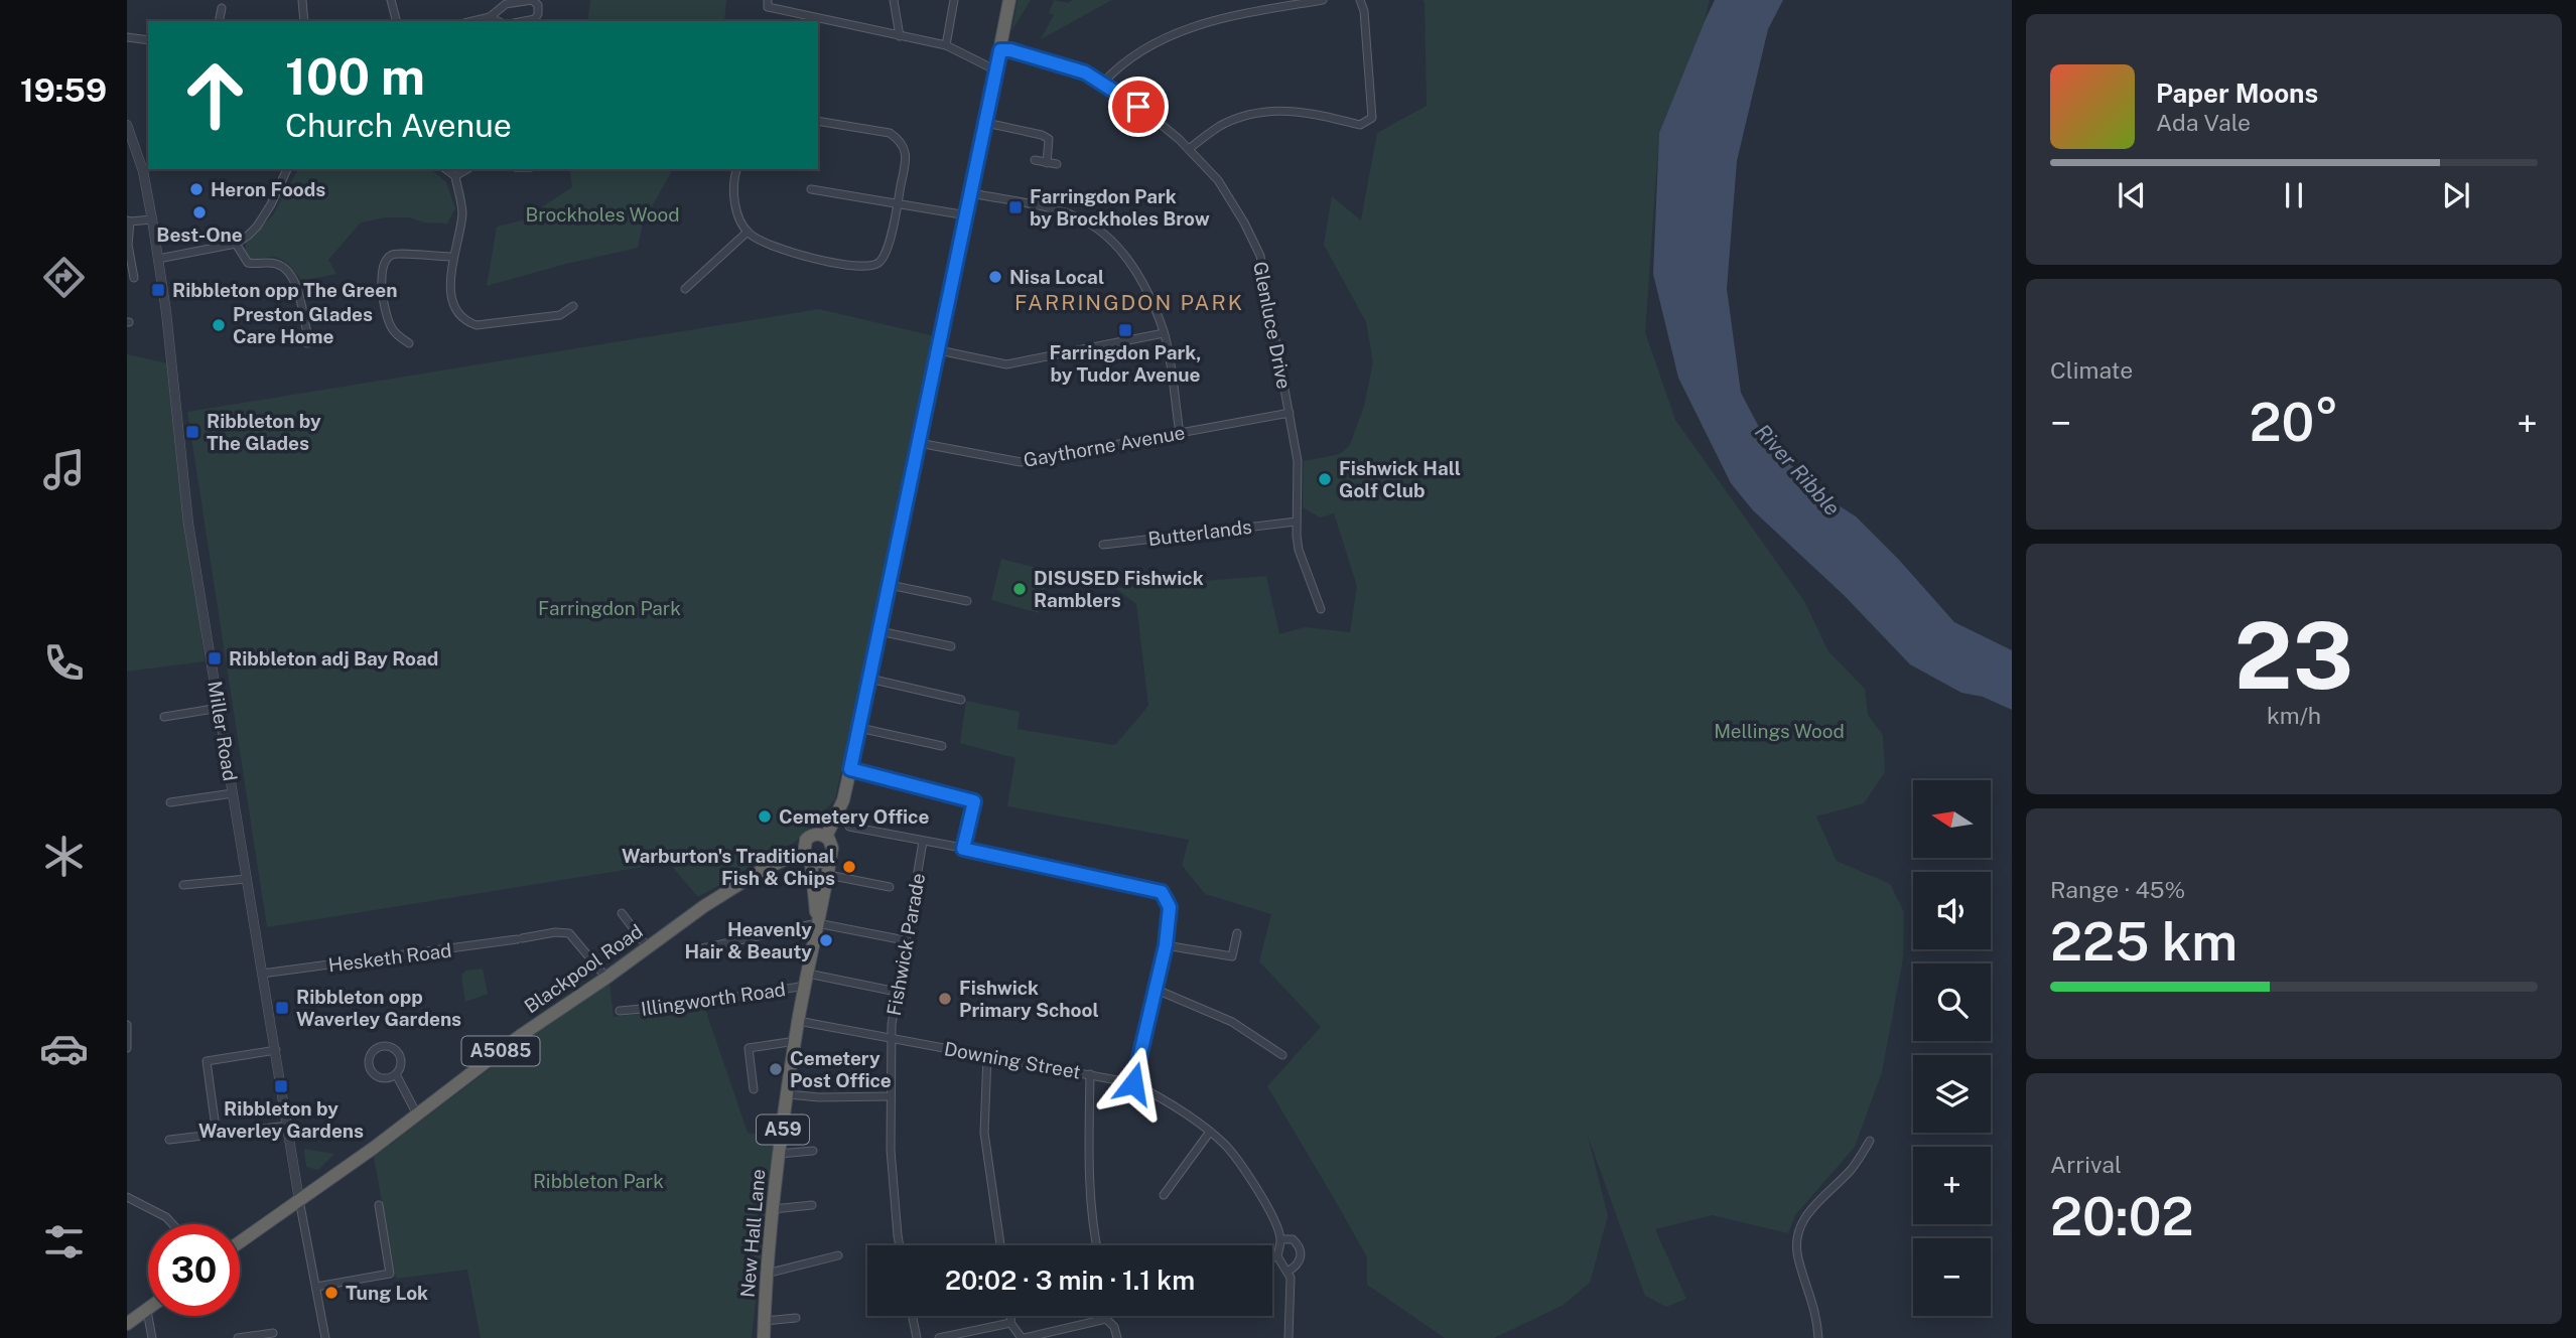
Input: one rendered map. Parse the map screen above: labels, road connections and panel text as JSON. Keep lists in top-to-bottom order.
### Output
{
  "streets": {
    "highway": [
      "Blackpool Road",
      "A5085",
      "A59",
      "New Hall Lane"
    ],
    "street": [
      "Glenluce Drive",
      "Gaythorne Avenue",
      "Butterlands",
      "Miller Road",
      "Fishwick Parade",
      "Hesketh Road",
      "Illingworth Road",
      "Downing Street"
    ]
  },
  "crossings": [
    ["Glenluce Drive", "Gaythorne Avenue"],
    ["Glenluce Drive", "Butterlands"],
    ["Miller Road", "Hesketh Road"],
    ["Miller Road", "Blackpool Road"],
    ["Fishwick Parade", "Downing Street"],
    ["Hesketh Road", "Blackpool Road"],
    ["Blackpool Road", "A59"],
    ["Blackpool Road", "New Hall Lane"],
    ["Illingworth Road", "New Hall Lane"],
    ["Downing Street", "New Hall Lane"],
    ["A59", "New Hall Lane"]
  ],
  "districts": ["FARRINGDON PARK"],
  "water": ["River Ribble"],
  "parks": [
    "Brockholes Wood",
    "Farringdon Park",
    "Mellings Wood",
    "Ribbleton Park"
  ],
  "places": {
    "other": [
      "Heron Foods",
      "Best-One",
      "Nisa Local",
      "Preston Glades Care Home",
      "Fishwick Hall Golf Club",
      "DISUSED Fishwick Ramblers",
      "Cemetery Office",
      "Warburton's Traditional Fish & Chips",
      "Heavenly Hair & Beauty",
      "Fishwick Primary School",
      "Cemetery Post Office",
      "Tung Lok"
    ],
    "transit": [
      "Farringdon Park by Brockholes Brow",
      "Ribbleton opp The Green",
      "Farringdon Park, by Tudor Avenue",
      "Ribbleton by The Glades",
      "Ribbleton adj Bay Road",
      "Ribbleton opp Waverley Gardens",
      "Ribbleton by Waverley Gardens"
    ]
  },
  "north": "left",
  "page": {
    "tabs": "19:59",
    "turn": ["100 m", "Church Avenue"],
    "song": ["Paper Moons", "Ada Vale"],
    "tile": [
      "Climate",
      ["23", "km/h"],
      ["Range · 45%", "225 km"],
      ["Arrival", "20:02"]
    ],
    "heat": ["−", "20°", "+"],
    "map_buttons": ["+", "−"],
    "limit": "30",
    "trip": "20:02 · 3 min · 1.1 km"
  }
}
